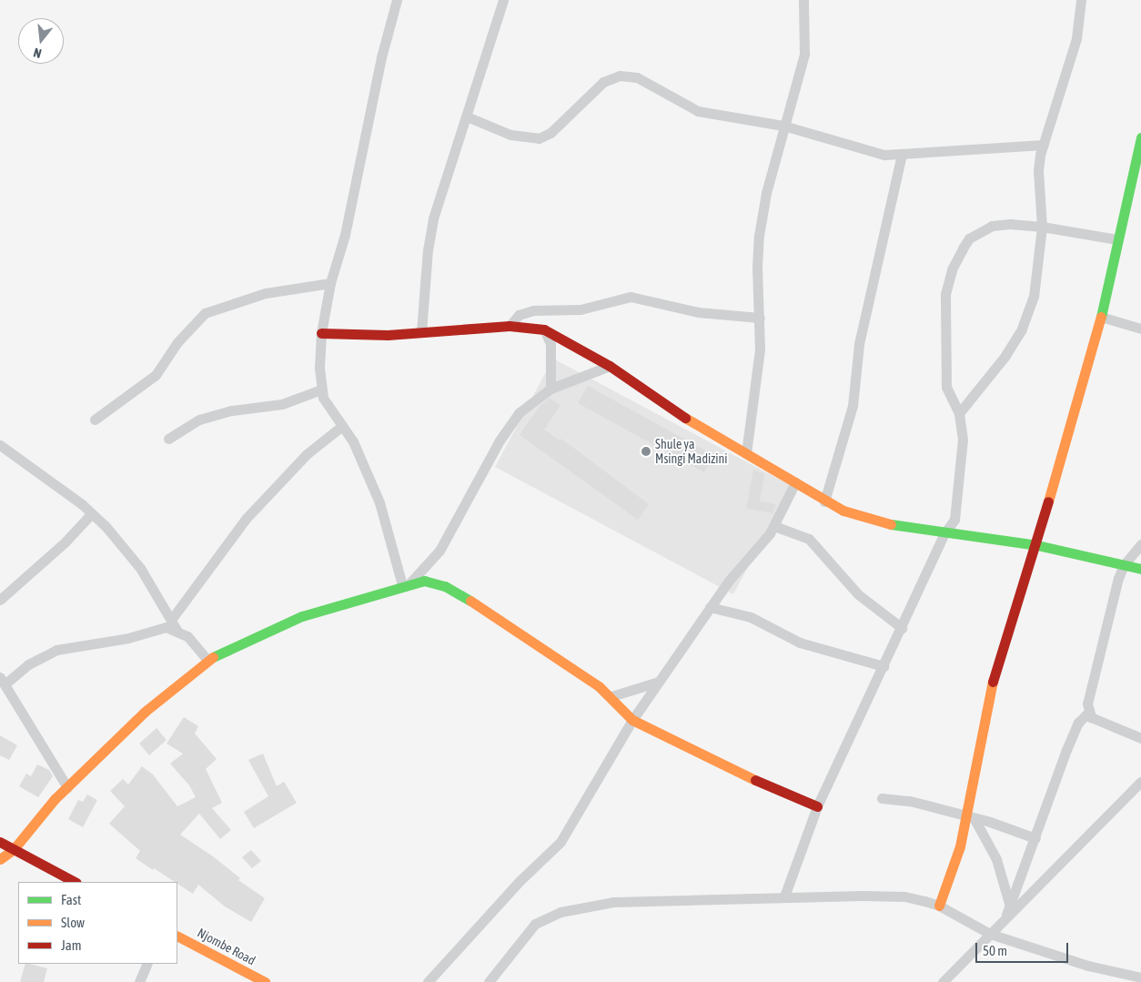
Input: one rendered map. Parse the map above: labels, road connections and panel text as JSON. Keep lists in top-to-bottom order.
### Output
{
  "streets": {
    "main road": ["Njombe Road"]
  },
  "places": ["Shule ya Msingi Madizini"],
  "legend": ["Fast", "Slow", "Jam"],
  "scale_bar": "50 m",
  "north": "bottom"
}
